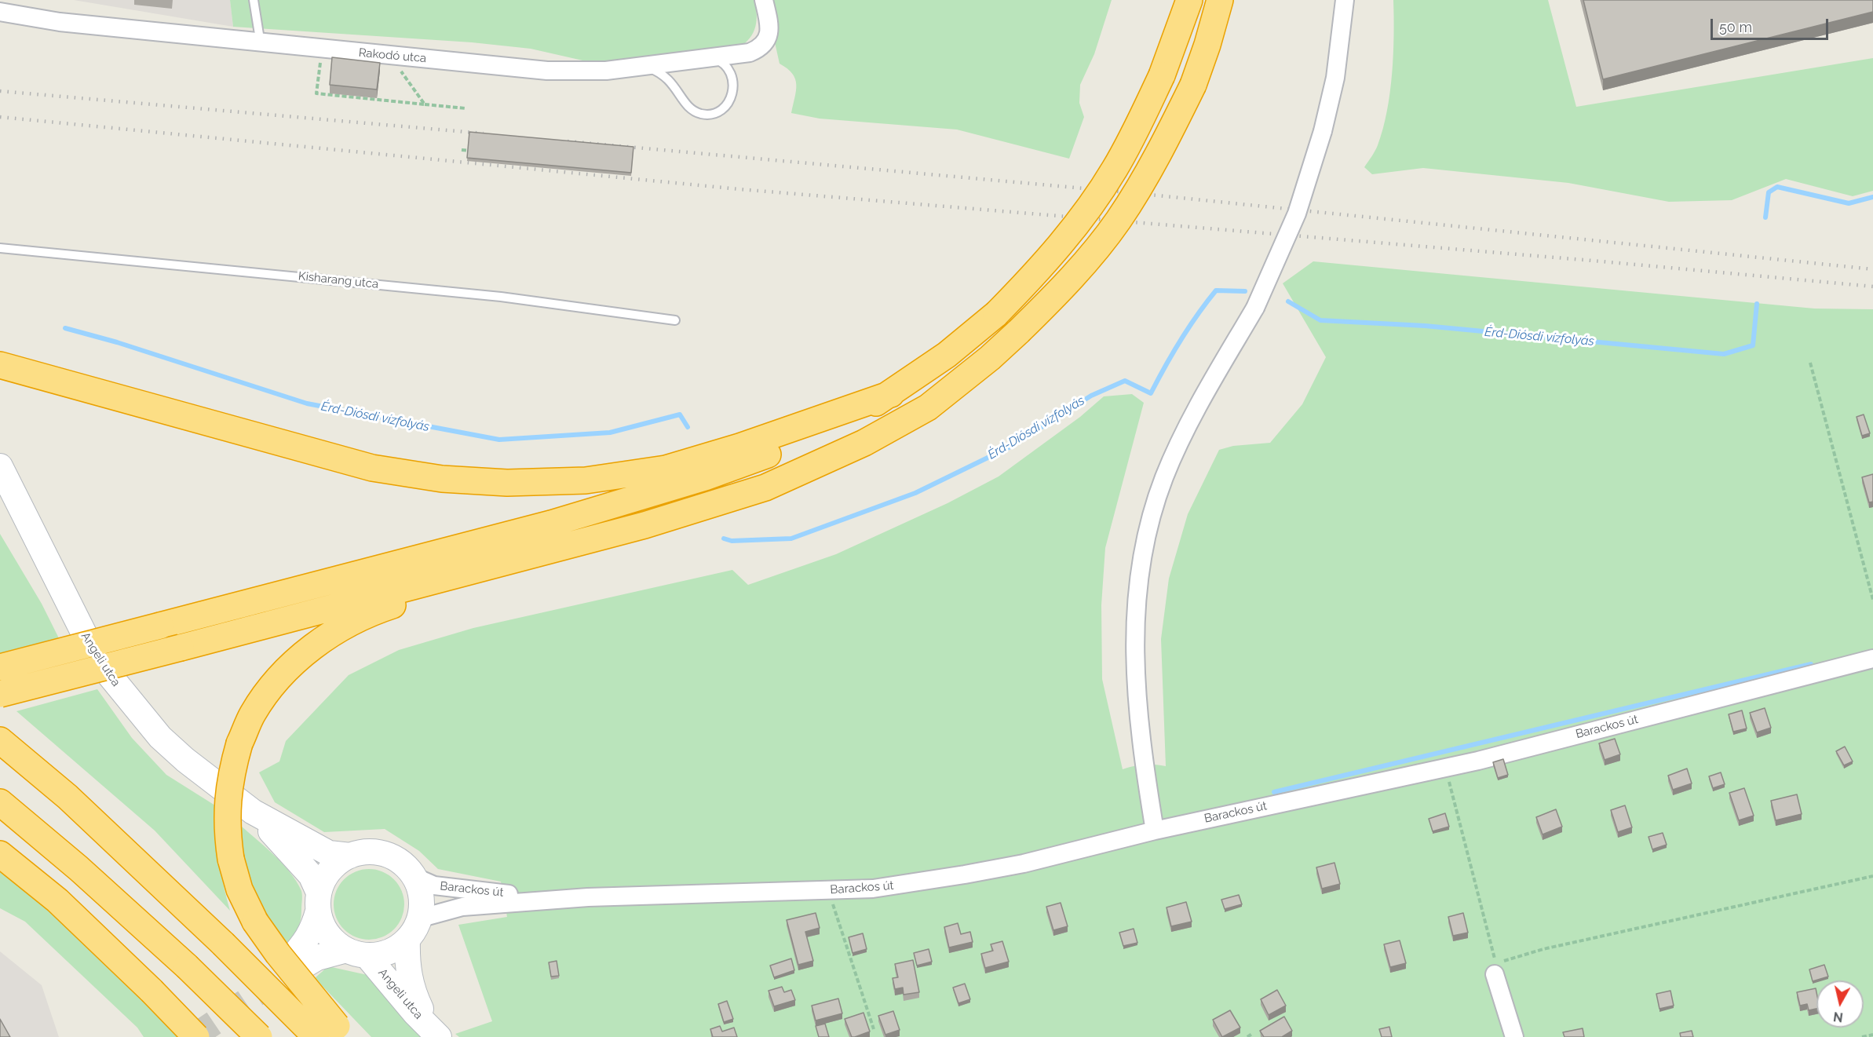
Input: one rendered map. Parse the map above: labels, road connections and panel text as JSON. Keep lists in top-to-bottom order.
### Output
{
  "streets": {
    "street": ["Rakodó utca", "Angeli utca", "Barackos út"],
    "lane": ["Kisharang utca"]
  },
  "crossings": [
    ["Angeli utca", "Barackos út"]
  ],
  "water": ["Érd-Diósdi vízfolyás"],
  "scale_bar": "50 m",
  "north": "bottom"
}
